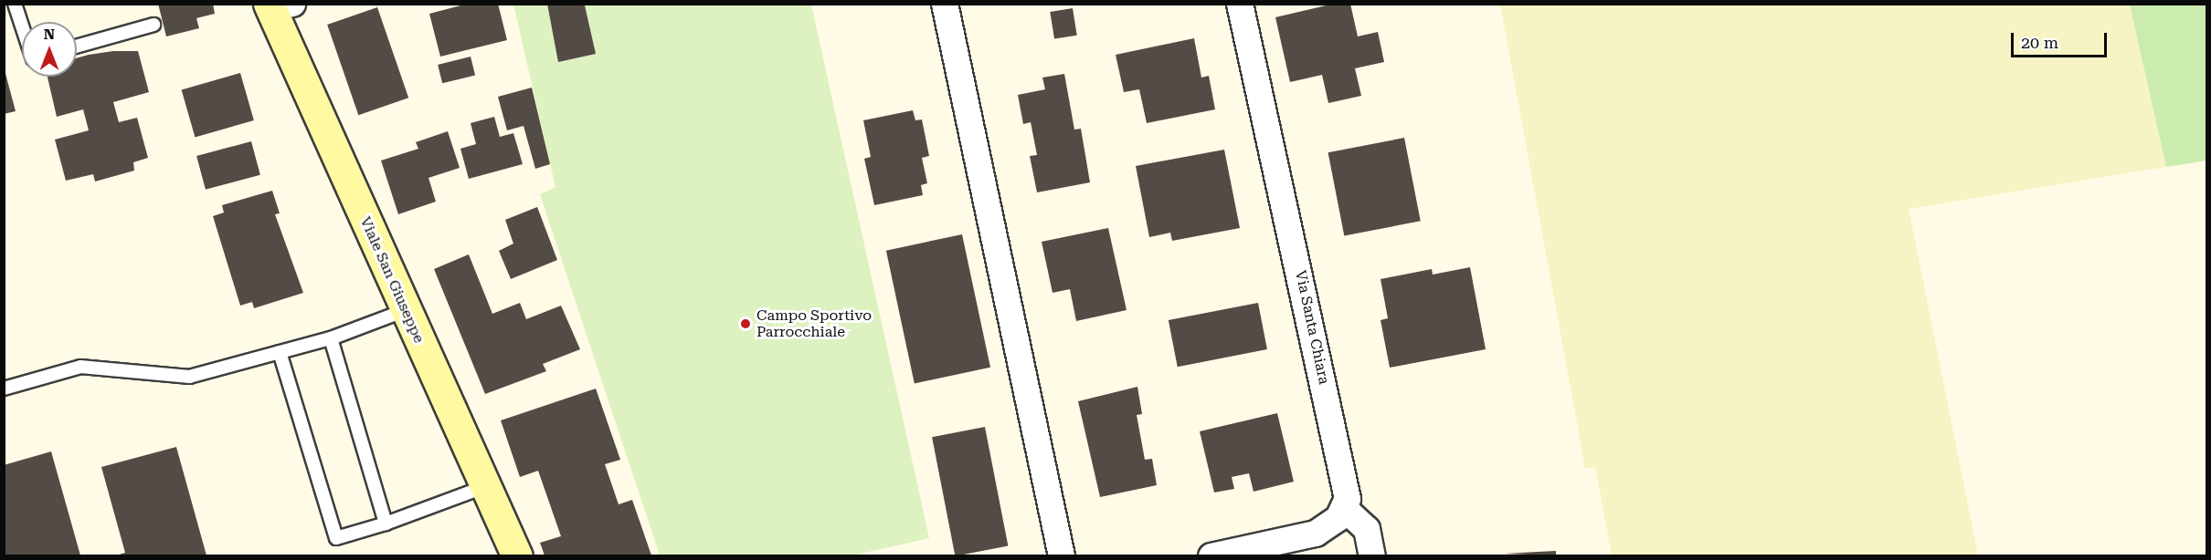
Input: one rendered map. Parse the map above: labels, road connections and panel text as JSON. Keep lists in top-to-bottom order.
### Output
{
  "streets": {
    "main road": ["Viale San Giuseppe"],
    "street": ["Via Santa Chiara"]
  },
  "places": ["Campo Sportivo Parrocchiale"],
  "scale_bar": "20 m",
  "north": "top"
}
